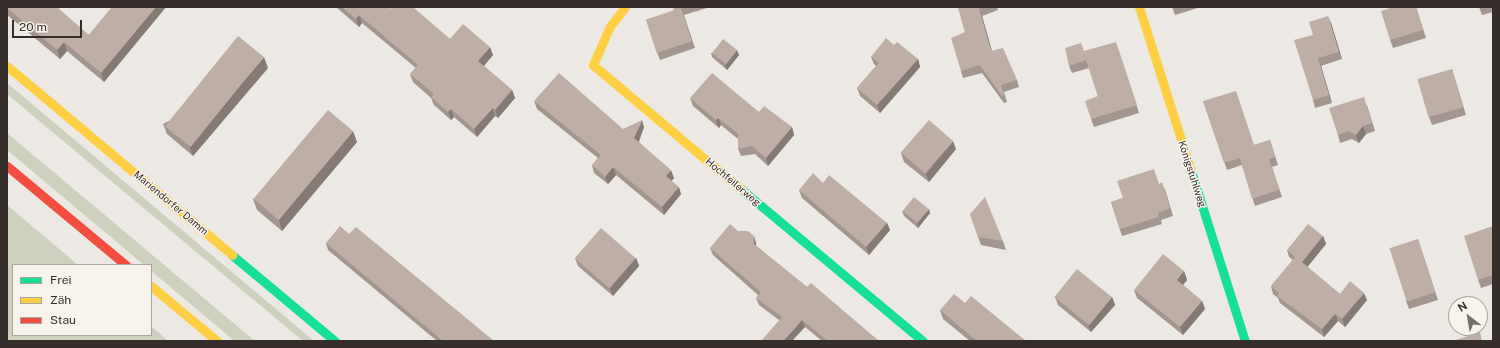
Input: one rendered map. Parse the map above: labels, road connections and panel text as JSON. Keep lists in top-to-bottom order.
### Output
{
  "streets": {
    "street": ["Königstuhlweg", "Hochfeilerweg", "Mariendorfer Damm"]
  },
  "legend": ["Frei", "Zäh", "Stau"],
  "scale_bar": "20 m",
  "north": "top left"
}
